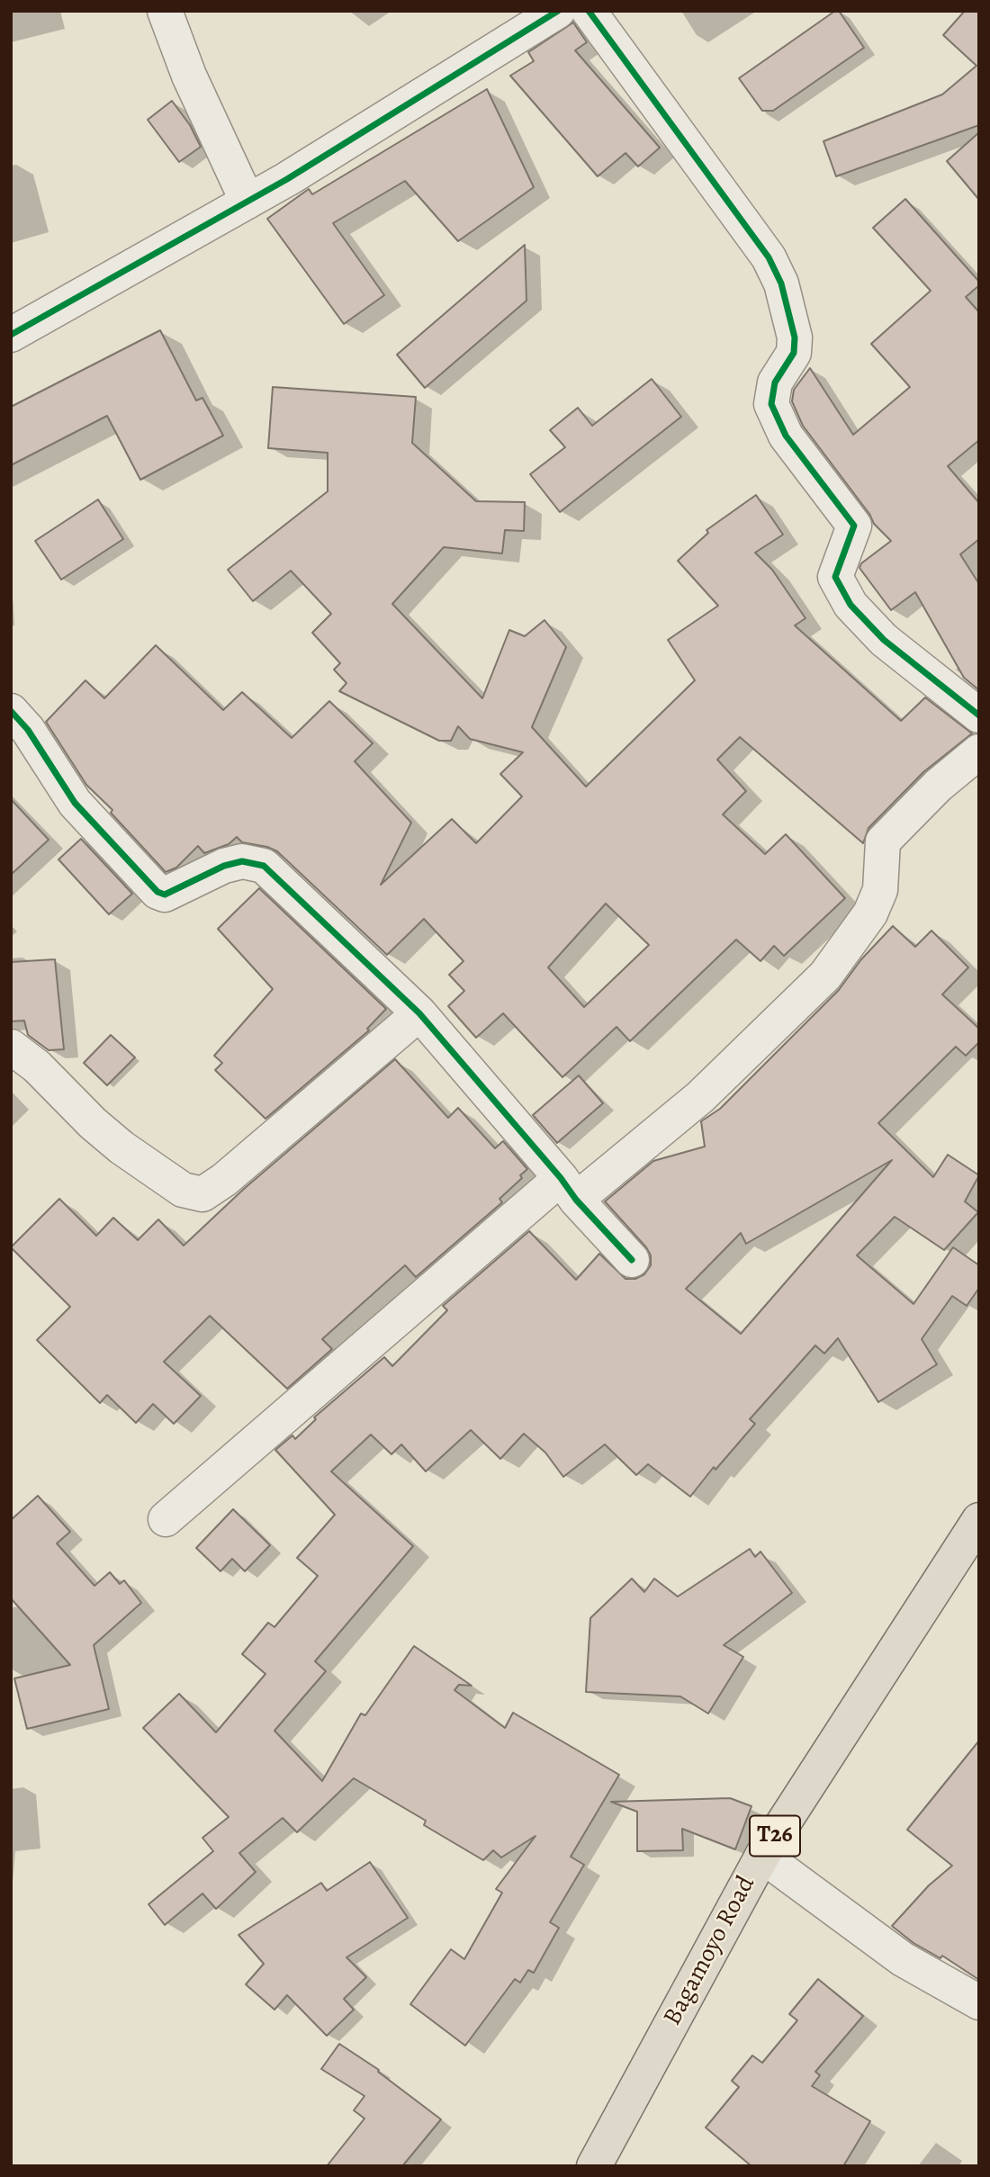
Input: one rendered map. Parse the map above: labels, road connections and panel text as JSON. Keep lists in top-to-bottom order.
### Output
{
  "streets": {
    "highway": ["T26", "Bagamoyo Road"]
  }
}
